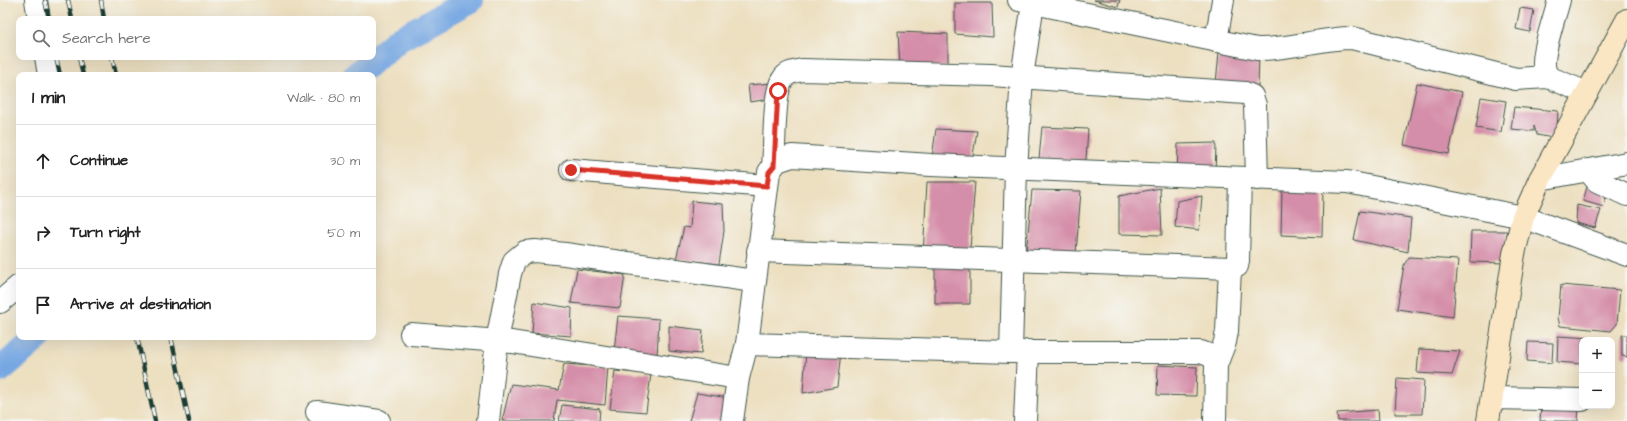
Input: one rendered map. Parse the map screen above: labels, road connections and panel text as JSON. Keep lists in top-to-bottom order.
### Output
{
  "page": {
    "search": "Search here",
    "heading": ["1 min", "Walk · 80 m"],
    "list": [
      ["Continue", "30 m"],
      ["Turn right", "50 m"],
      "Arrive at destination"
    ],
    "map_buttons": ["+", "−"]
  }
}
